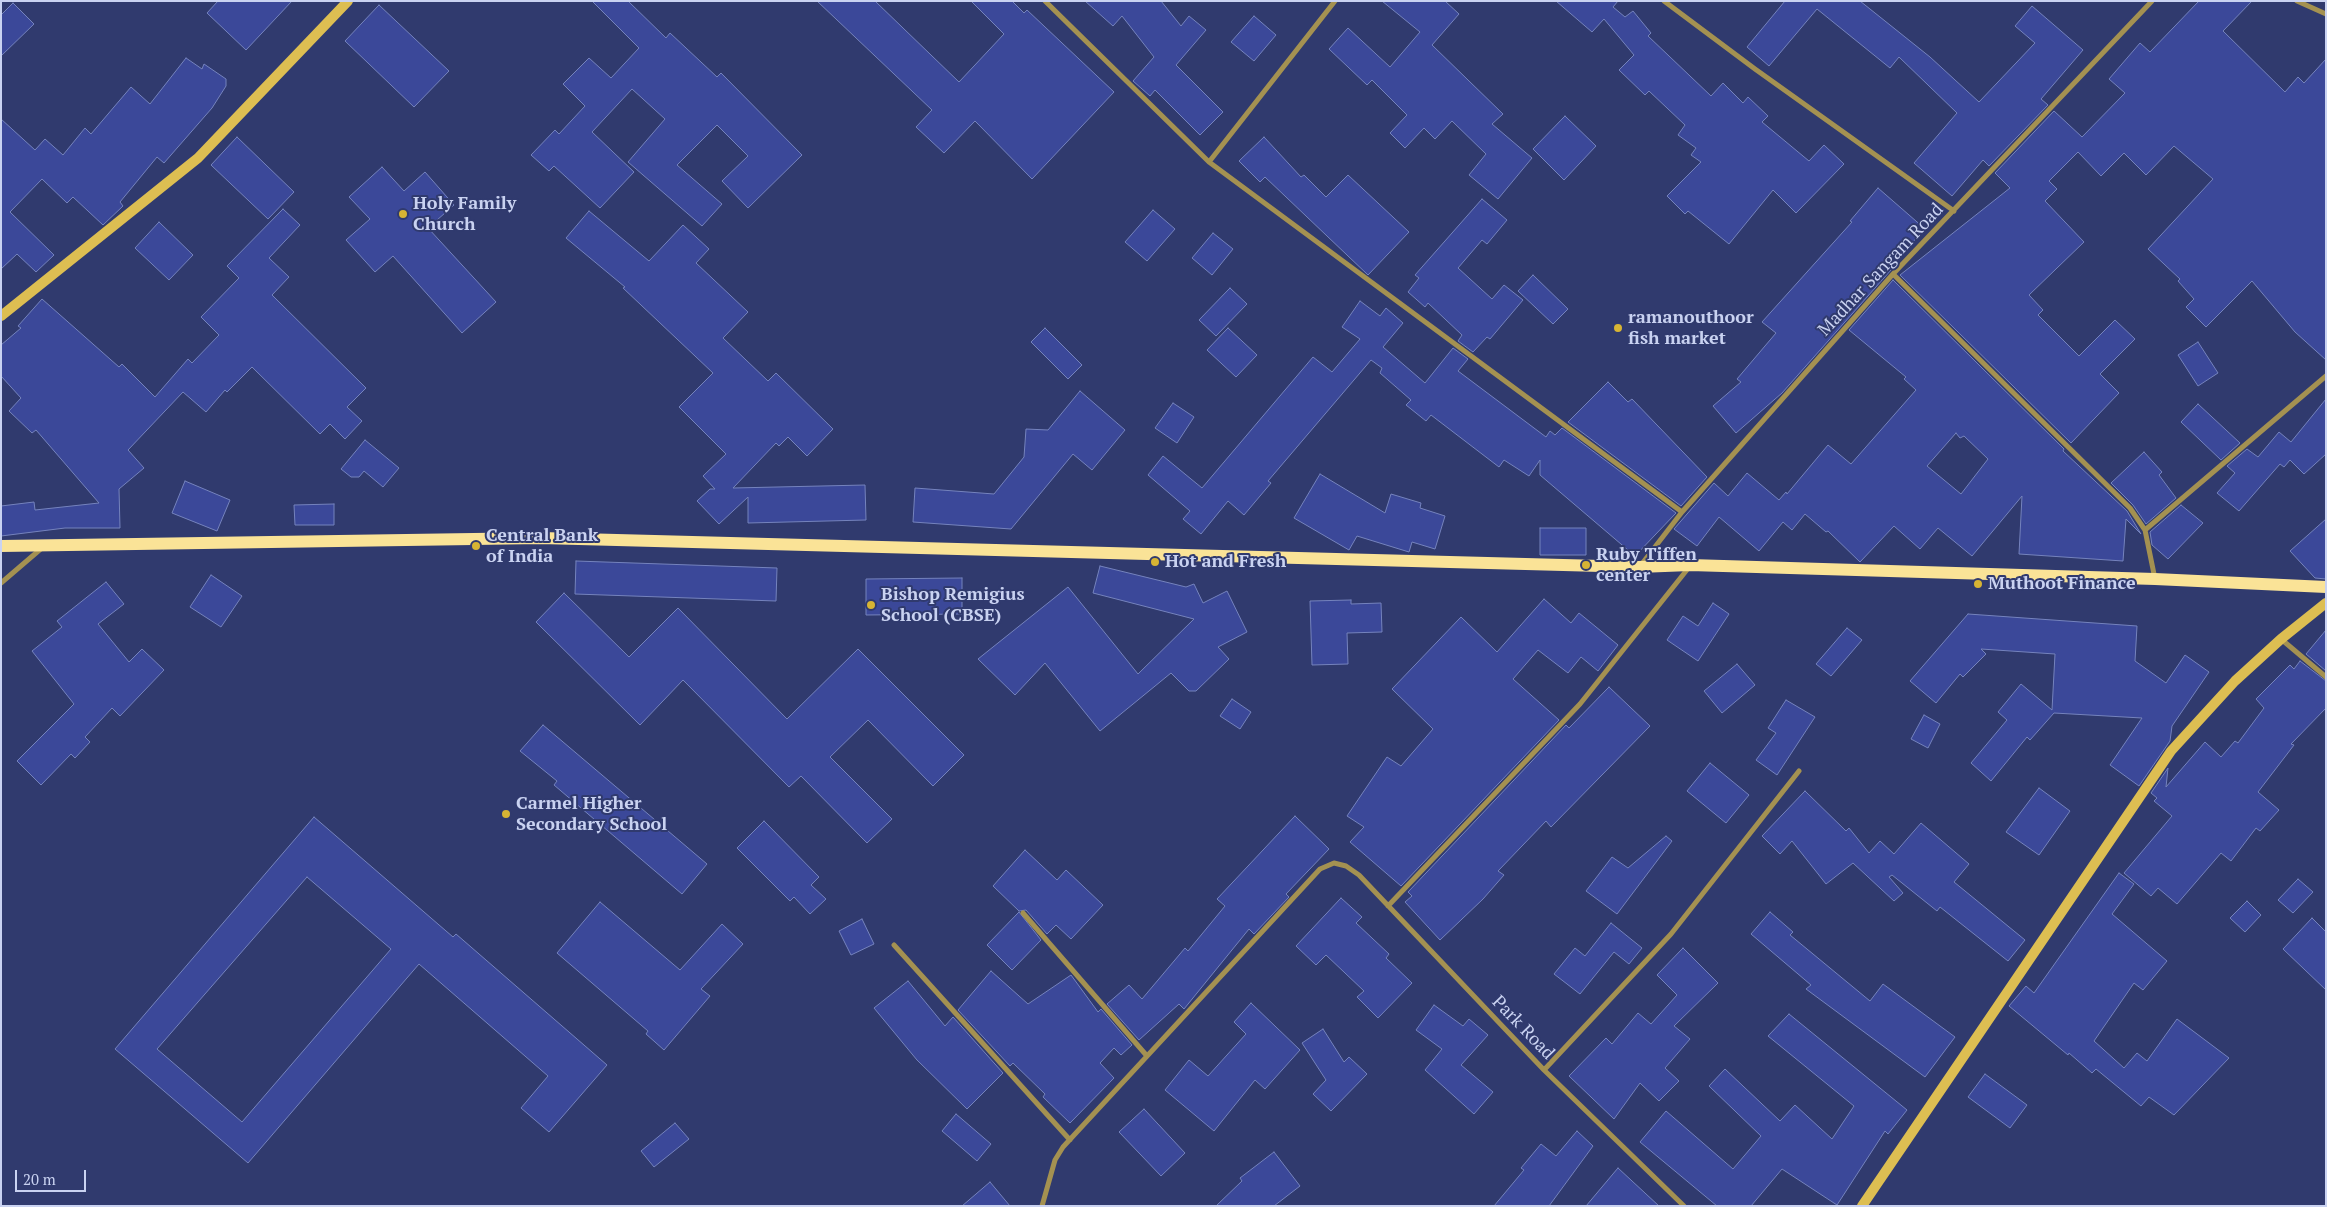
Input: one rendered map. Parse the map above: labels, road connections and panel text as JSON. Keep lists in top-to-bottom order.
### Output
{
  "streets": {
    "street": ["Madhar Sangam Road", "Park Road"]
  },
  "places": [
    "Holy Family Church",
    "ramanouthoor fish market",
    "Central Bank of India",
    "Hot and Fresh",
    "Ruby Tiffen center",
    "Muthoot Finance",
    "Bishop Remigius School (CBSE)",
    "Carmel Higher Secondary School"
  ],
  "scale_bar": "20 m"
}
